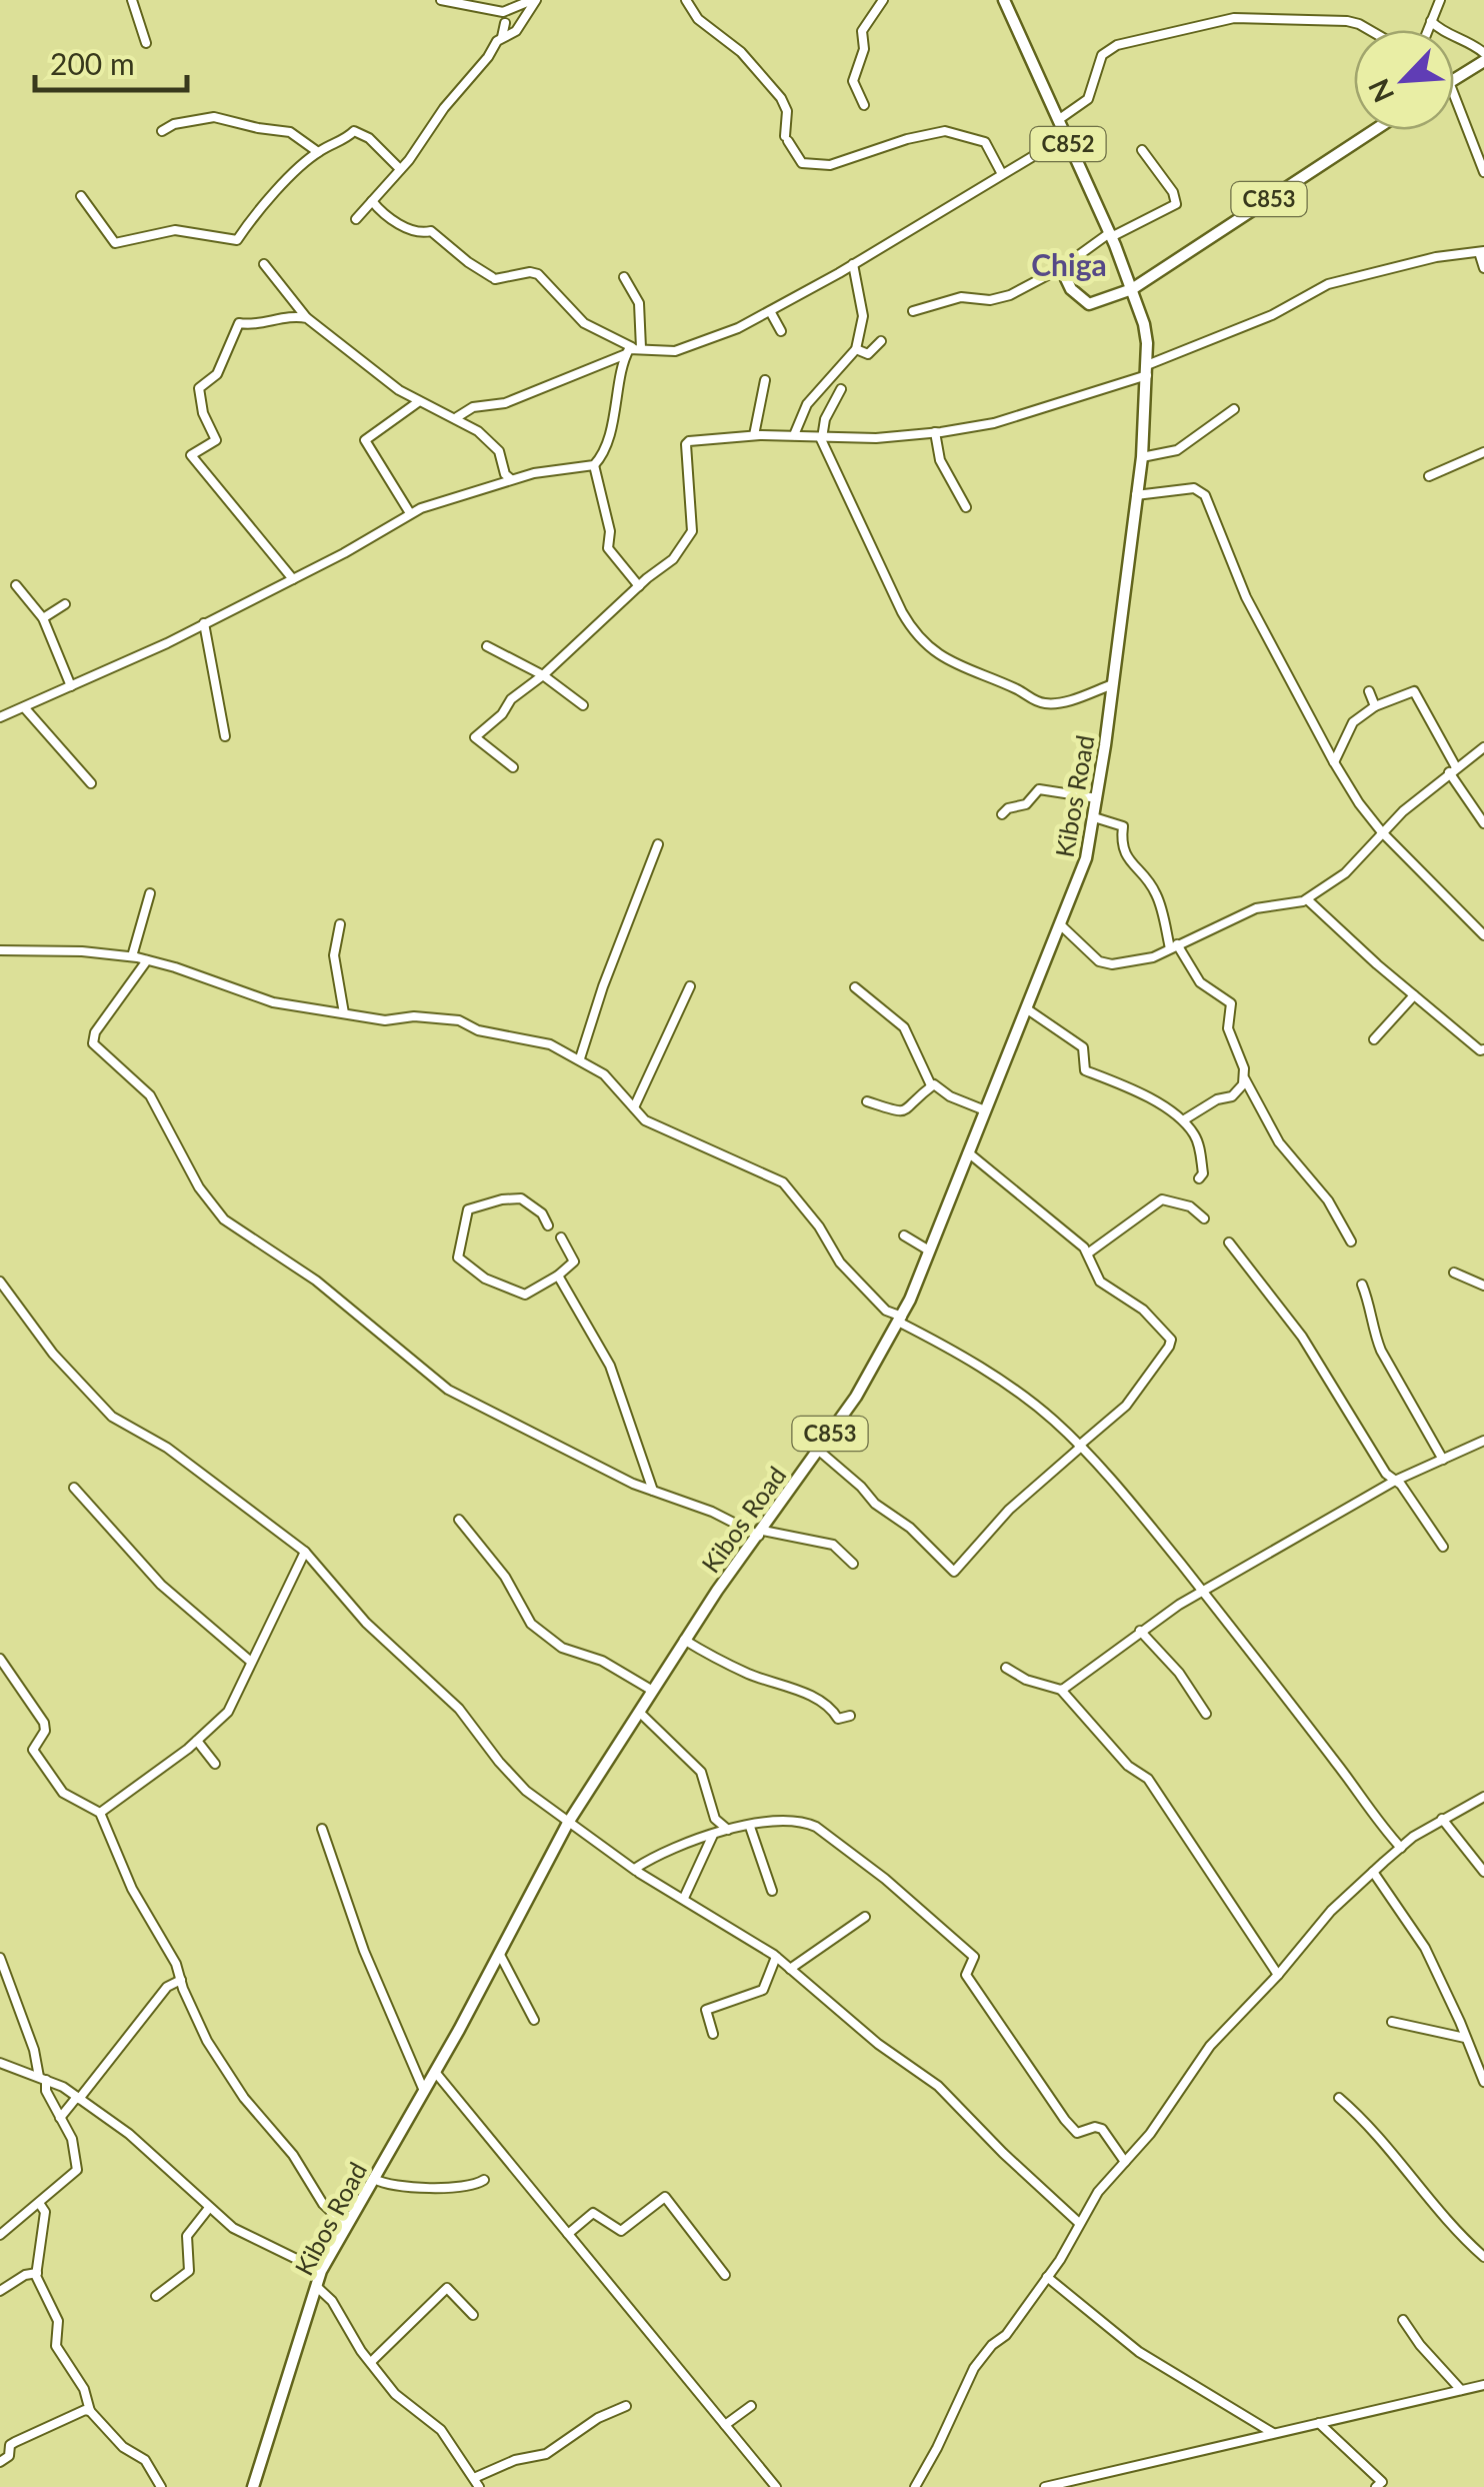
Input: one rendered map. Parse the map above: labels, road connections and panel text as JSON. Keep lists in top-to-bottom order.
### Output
{
  "streets": {
    "main road": ["C852", "C853", "Kibos Road"]
  },
  "crossings": [
    ["C852", "C853"],
    ["C852", "Kibos Road"],
    ["C853", "Kibos Road"]
  ],
  "districts": ["Chiga"],
  "scale_bar": "200 m",
  "north": "bottom left"
}
